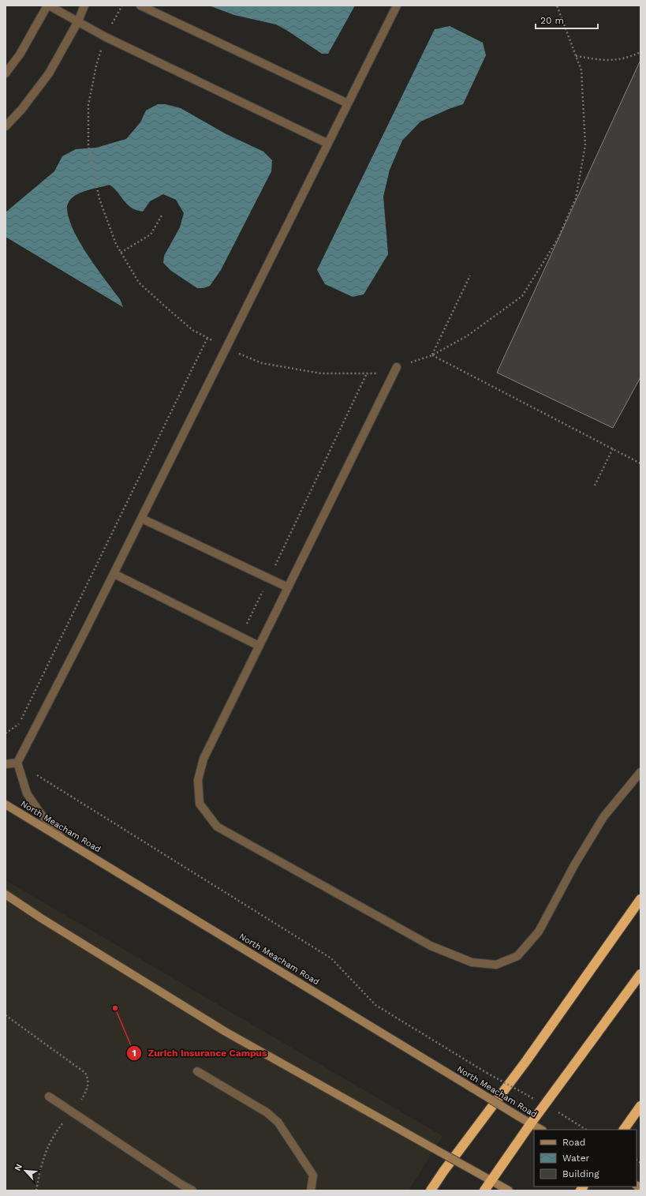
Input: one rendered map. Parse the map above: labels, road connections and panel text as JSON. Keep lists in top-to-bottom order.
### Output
{
  "streets": {
    "main road": ["North Meacham Road"]
  },
  "places": ["Zurich Insurance Campus"],
  "legend": ["Road", "Water", "Building"],
  "scale_bar": "20 m",
  "north": "top left"
}
